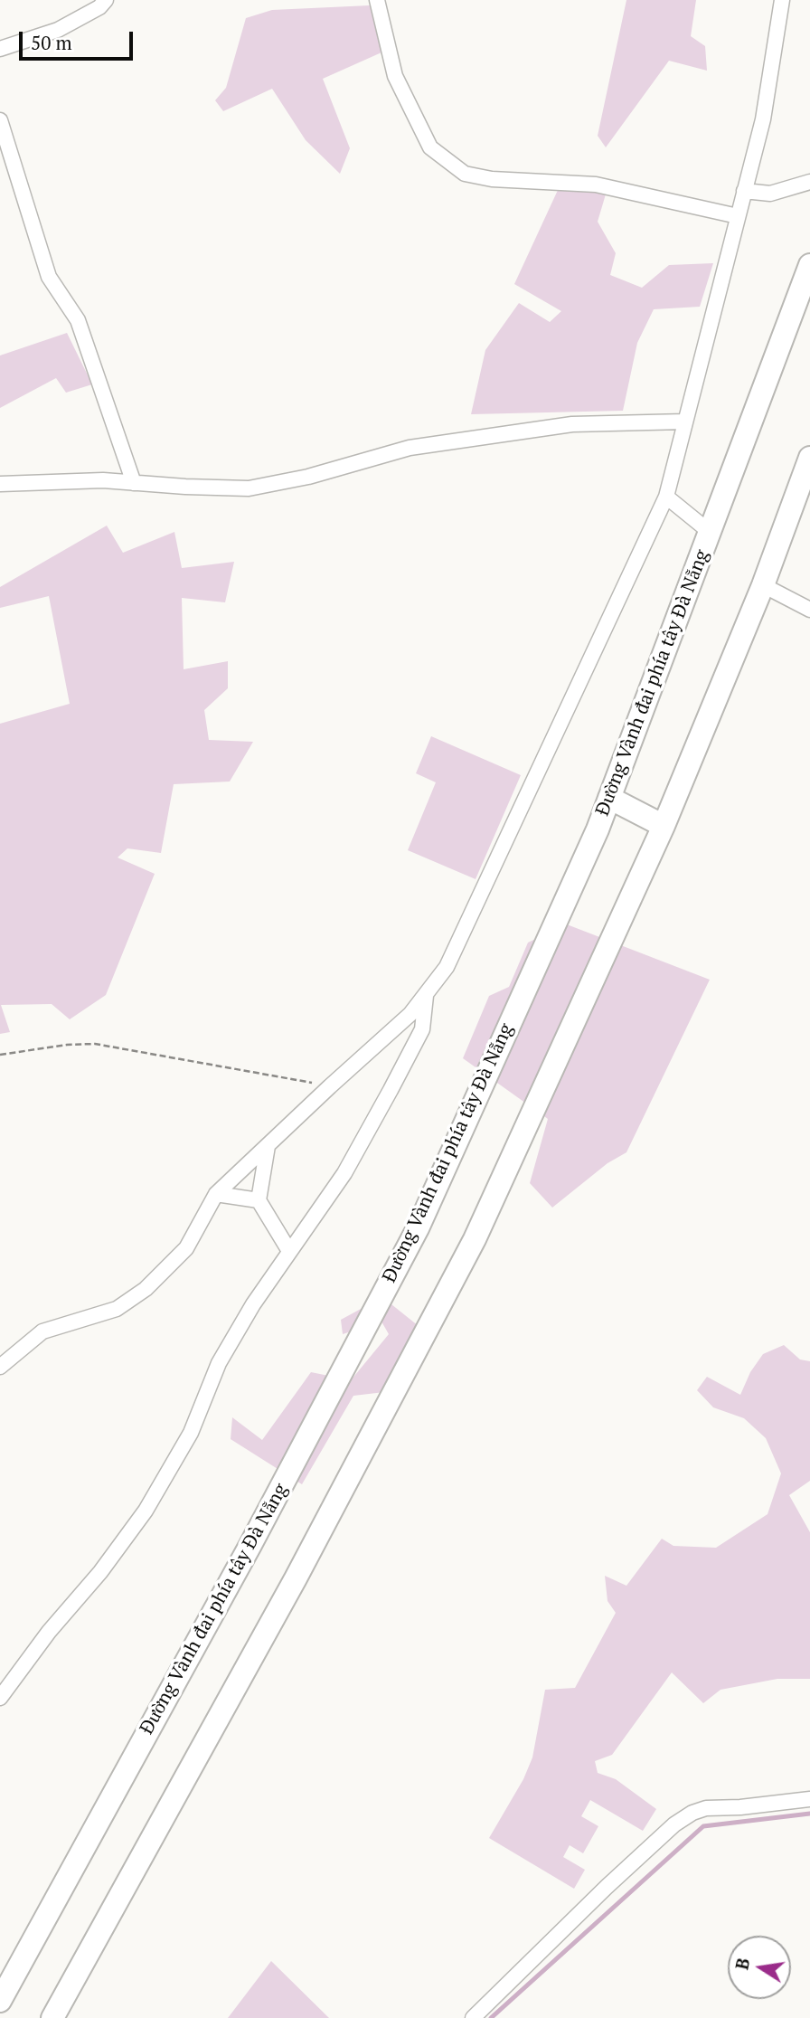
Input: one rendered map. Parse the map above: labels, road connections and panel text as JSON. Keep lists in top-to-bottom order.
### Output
{
  "streets": {
    "main road": ["Đường Vành đai phía tây Đà Nẵng"]
  },
  "scale_bar": "50 m",
  "north": "left"
}
